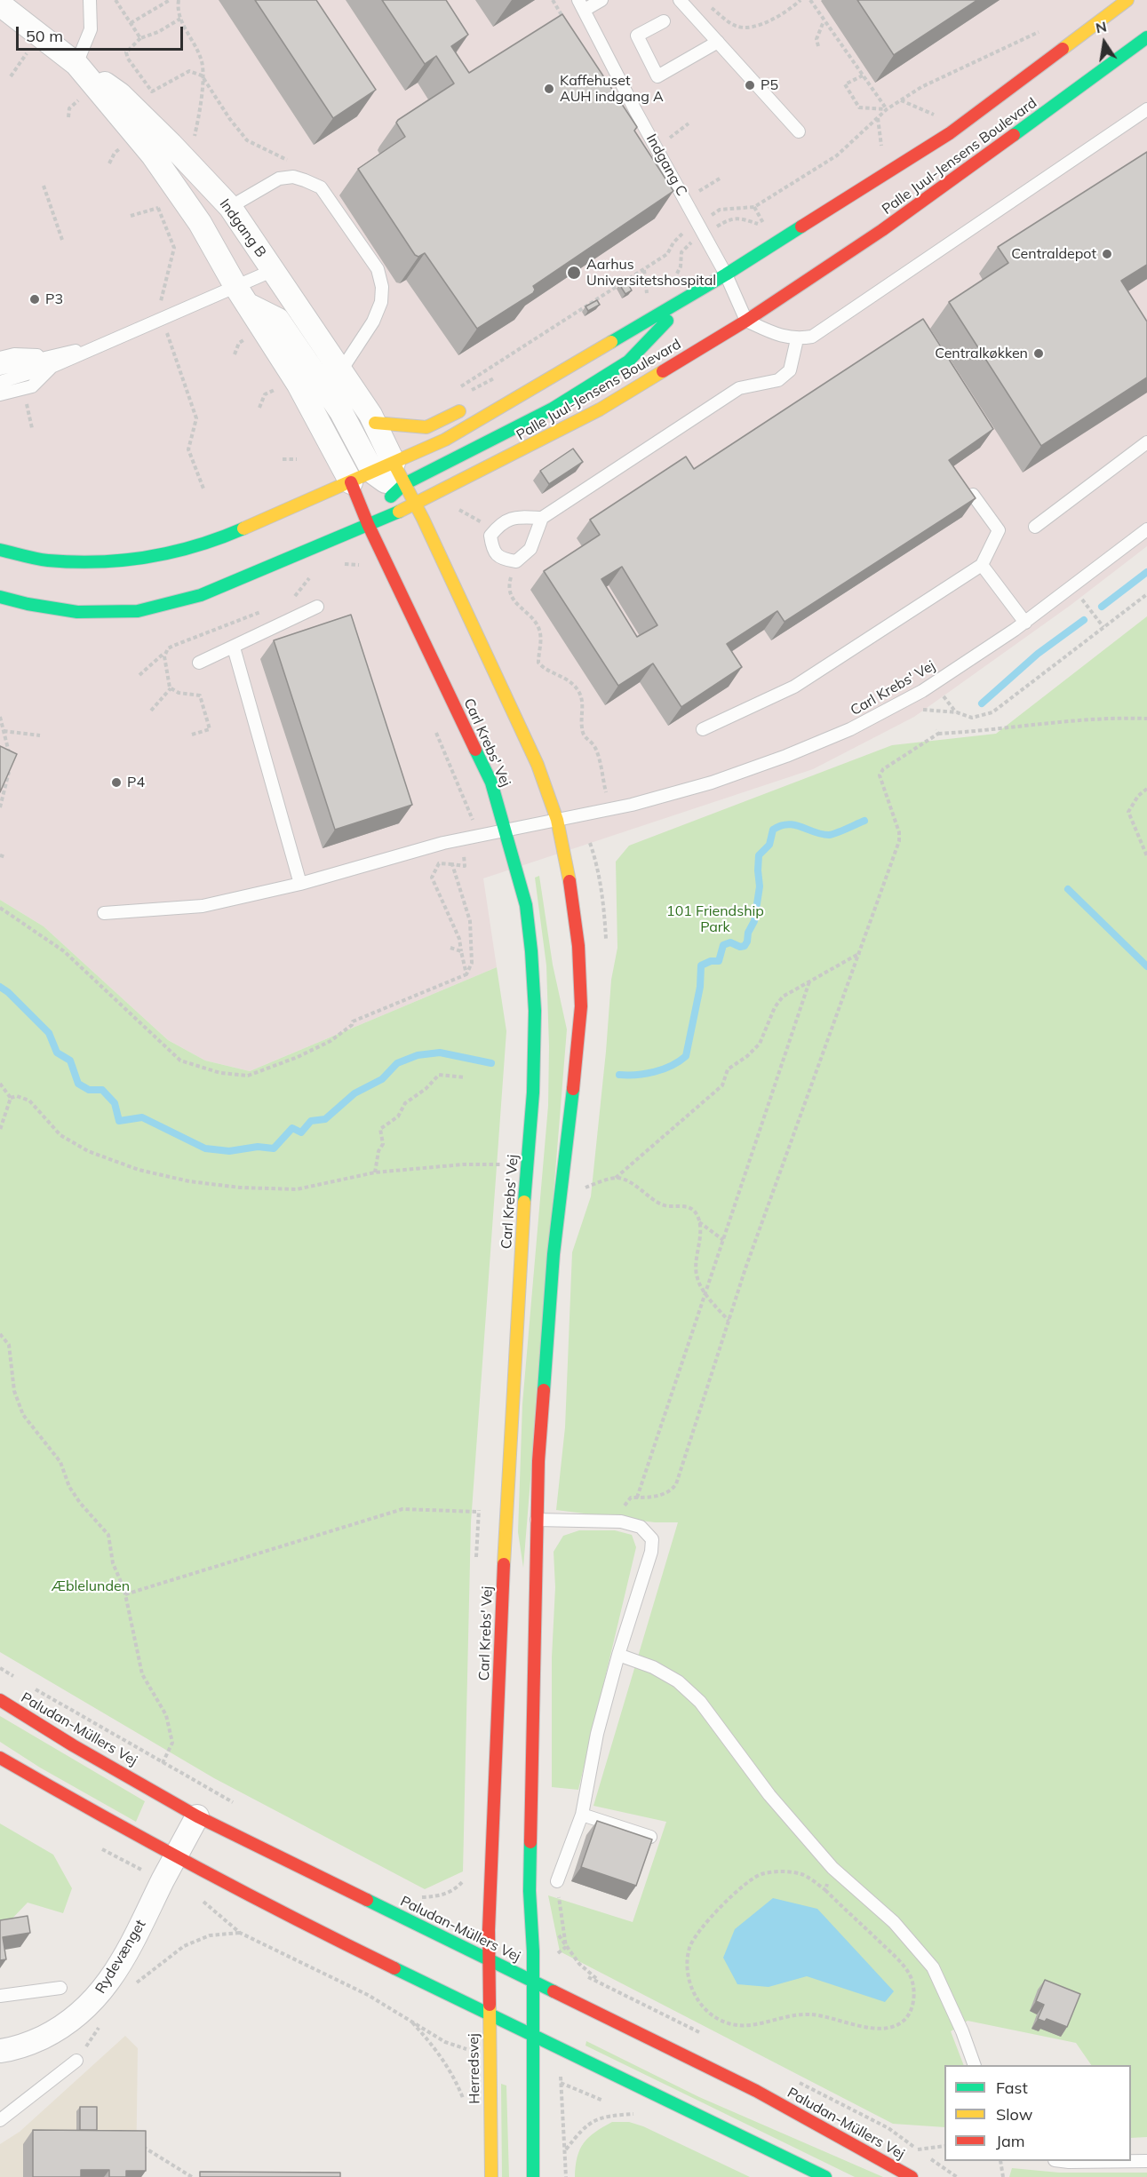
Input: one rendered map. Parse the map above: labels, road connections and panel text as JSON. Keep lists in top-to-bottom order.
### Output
{
  "streets": {
    "street": [
      "Palle Juul-Jensens Boulevard",
      "Indgang B",
      "Carl Krebs' Vej",
      "Paludan-Müllers Vej",
      "Rydevænget",
      "Herredsvej"
    ],
    "lane": ["Indgang C"]
  },
  "crossings": [
    ["Palle Juul-Jensens Boulevard", "Indgang C"],
    ["Palle Juul-Jensens Boulevard", "Indgang B"],
    ["Palle Juul-Jensens Boulevard", "Carl Krebs' Vej"],
    ["Carl Krebs' Vej", "Paludan-Müllers Vej"],
    ["Carl Krebs' Vej", "Herredsvej"],
    ["Paludan-Müllers Vej", "Rydevænget"],
    ["Paludan-Müllers Vej", "Herredsvej"]
  ],
  "parks": ["101 Friendship Park", "Æblelunden"],
  "places": [
    "P5",
    "Kaffehuset AUH indgang A",
    "Centraldepot",
    "Aarhus Universitetshospital",
    "P3",
    "Centralkøkken",
    "P4"
  ],
  "legend": ["Fast", "Slow", "Jam"],
  "scale_bar": "50 m",
  "north": "top"
}
